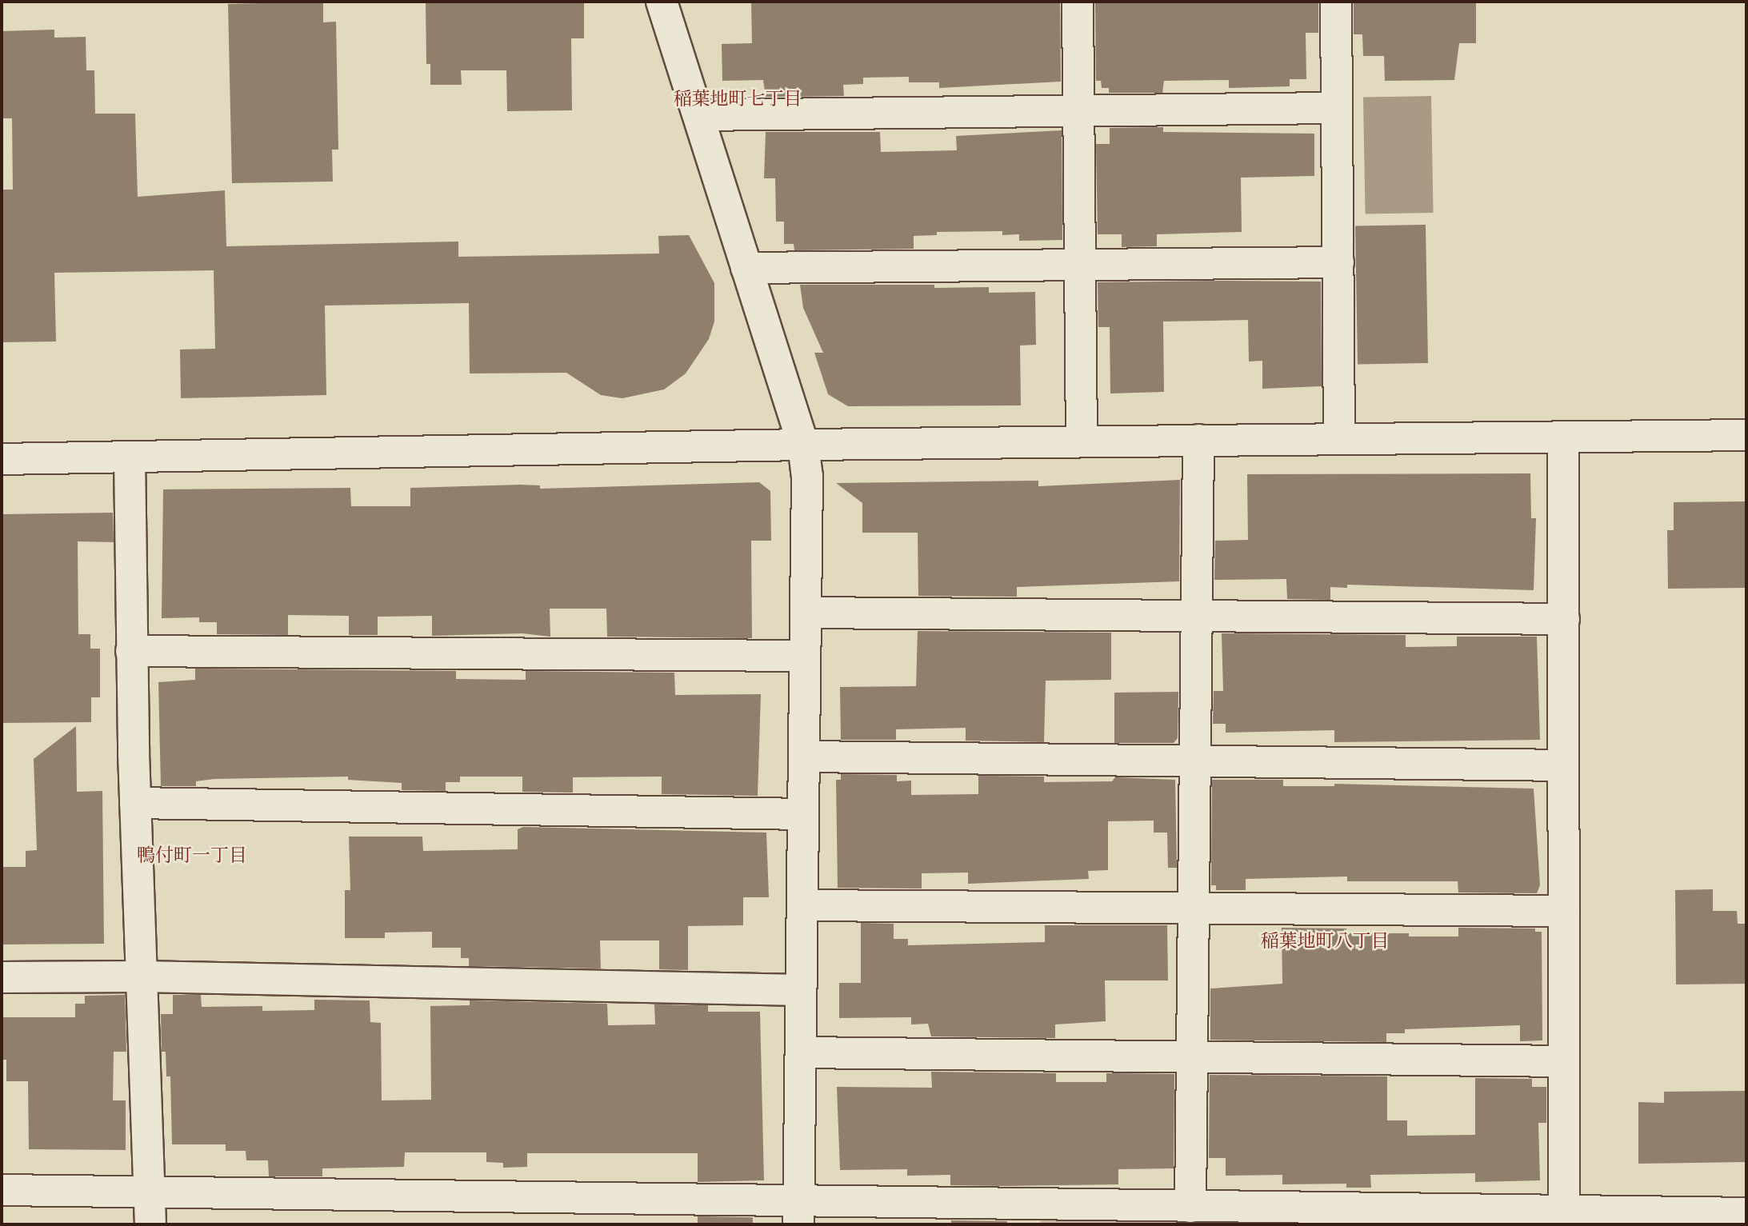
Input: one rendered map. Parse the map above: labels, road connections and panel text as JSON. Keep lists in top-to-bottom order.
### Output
{
  "districts": ["稲葉地町七丁目", "鴨付町一丁目", "稲葉地町八丁目"]
}
